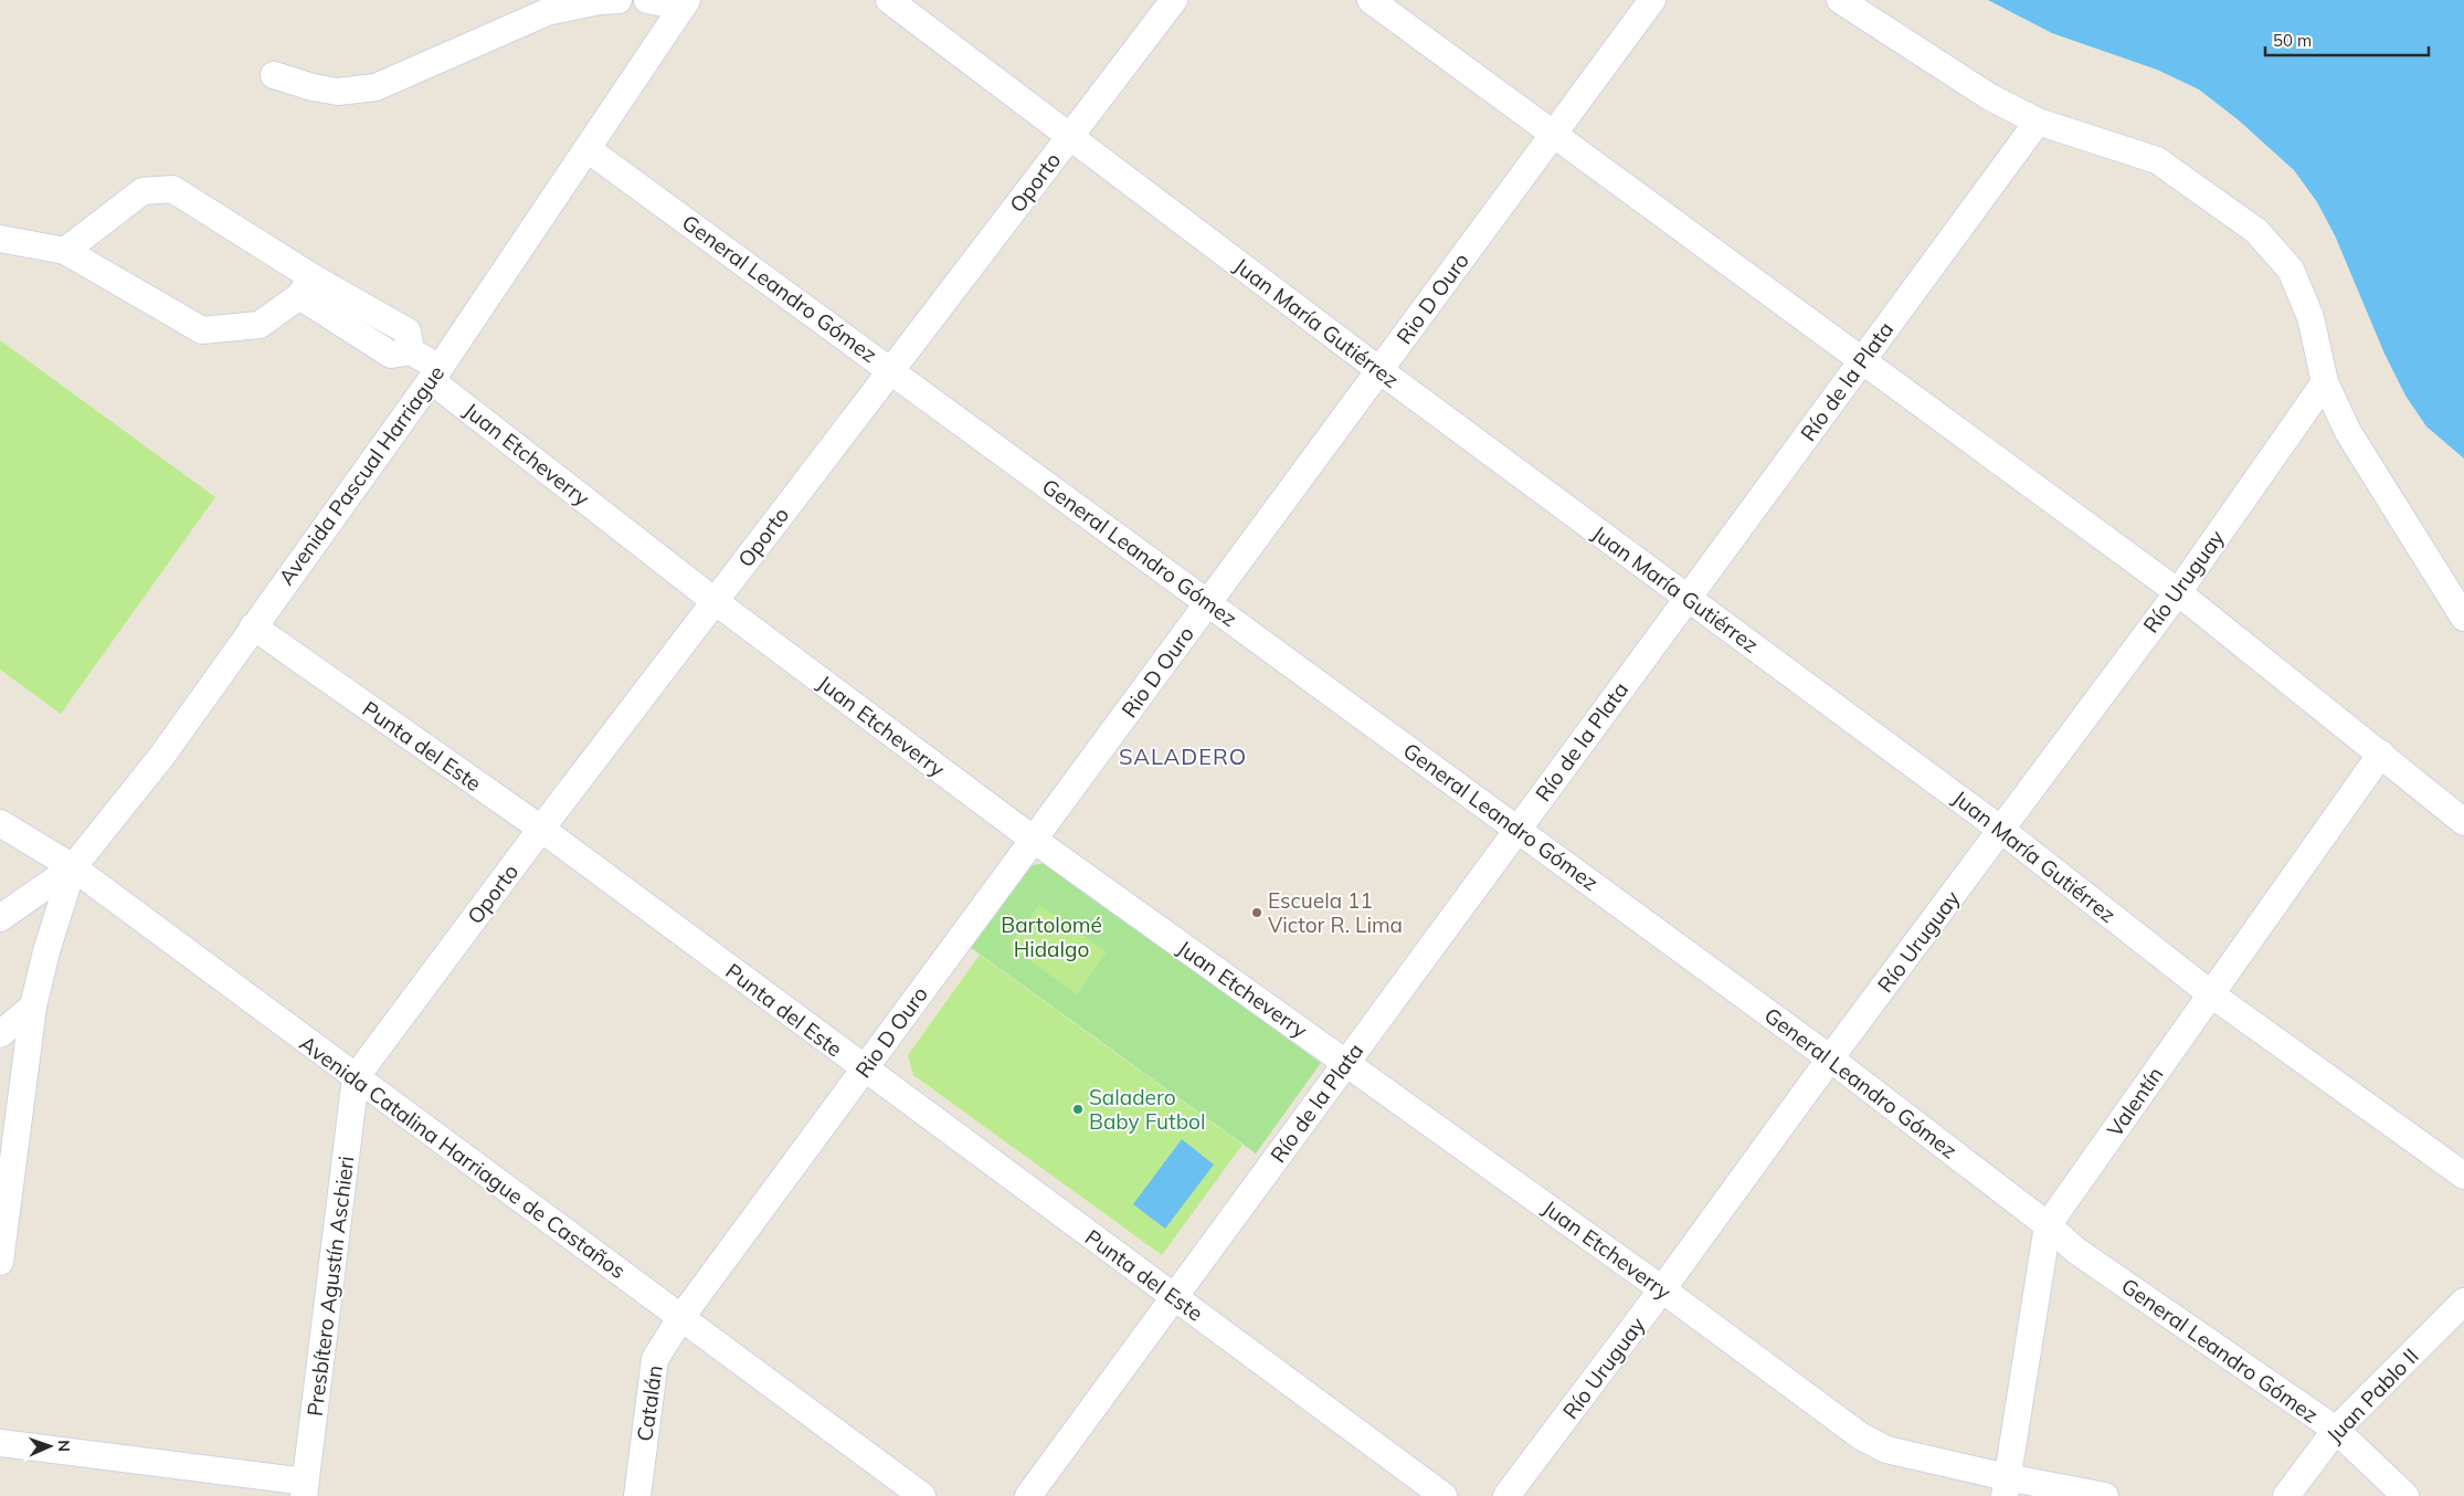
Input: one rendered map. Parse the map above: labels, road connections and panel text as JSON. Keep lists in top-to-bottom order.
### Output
{
  "streets": {
    "street": [
      "Oporto",
      "General Leandro Gómez",
      "Rio D Ouro",
      "Juan María Gutiérrez",
      "Río de la Plata",
      "Juan Etcheverry",
      "Avenida Pascual Harriague",
      "Río Uruguay",
      "Punta del Este",
      "Valentín",
      "Avenida Catalina Harriague de Castaños",
      "Presbítero Agustín Aschieri",
      "Juan Pablo II",
      "Catalán"
    ]
  },
  "crossings": [
    ["Oporto", "General Leandro Gómez"],
    ["Oporto", "Juan María Gutiérrez"],
    ["Oporto", "Juan Etcheverry"],
    ["Oporto", "Punta del Este"],
    ["Oporto", "Avenida Catalina Harriague de Castaños"],
    ["Oporto", "Presbítero Agustín Aschieri"],
    ["General Leandro Gómez", "Rio D Ouro"],
    ["General Leandro Gómez", "Río de la Plata"],
    ["General Leandro Gómez", "Avenida Pascual Harriague"],
    ["General Leandro Gómez", "Río Uruguay"],
    ["General Leandro Gómez", "Valentín"],
    ["General Leandro Gómez", "Juan Pablo II"],
    ["Rio D Ouro", "Juan María Gutiérrez"],
    ["Rio D Ouro", "Juan Etcheverry"],
    ["Rio D Ouro", "Punta del Este"],
    ["Rio D Ouro", "Avenida Catalina Harriague de Castaños"],
    ["Rio D Ouro", "Catalán"],
    ["Juan María Gutiérrez", "Río de la Plata"],
    ["Juan María Gutiérrez", "Río Uruguay"],
    ["Juan María Gutiérrez", "Valentín"],
    ["Río de la Plata", "Juan Etcheverry"],
    ["Río de la Plata", "Punta del Este"],
    ["Juan Etcheverry", "Avenida Pascual Harriague"],
    ["Juan Etcheverry", "Río Uruguay"],
    ["Juan Etcheverry", "Valentín"],
    ["Avenida Pascual Harriague", "Punta del Este"],
    ["Avenida Pascual Harriague", "Avenida Catalina Harriague de Castaños"],
    ["Avenida Catalina Harriague de Castaños", "Presbítero Agustín Aschieri"],
    ["Avenida Catalina Harriague de Castaños", "Catalán"]
  ],
  "districts": ["SALADERO"],
  "parks": ["Bartolomé Hidalgo"],
  "places": ["Escuela 11 Victor R. Lima", "Saladero Baby Futbol"],
  "scale_bar": "50 m",
  "north": "right"
}
